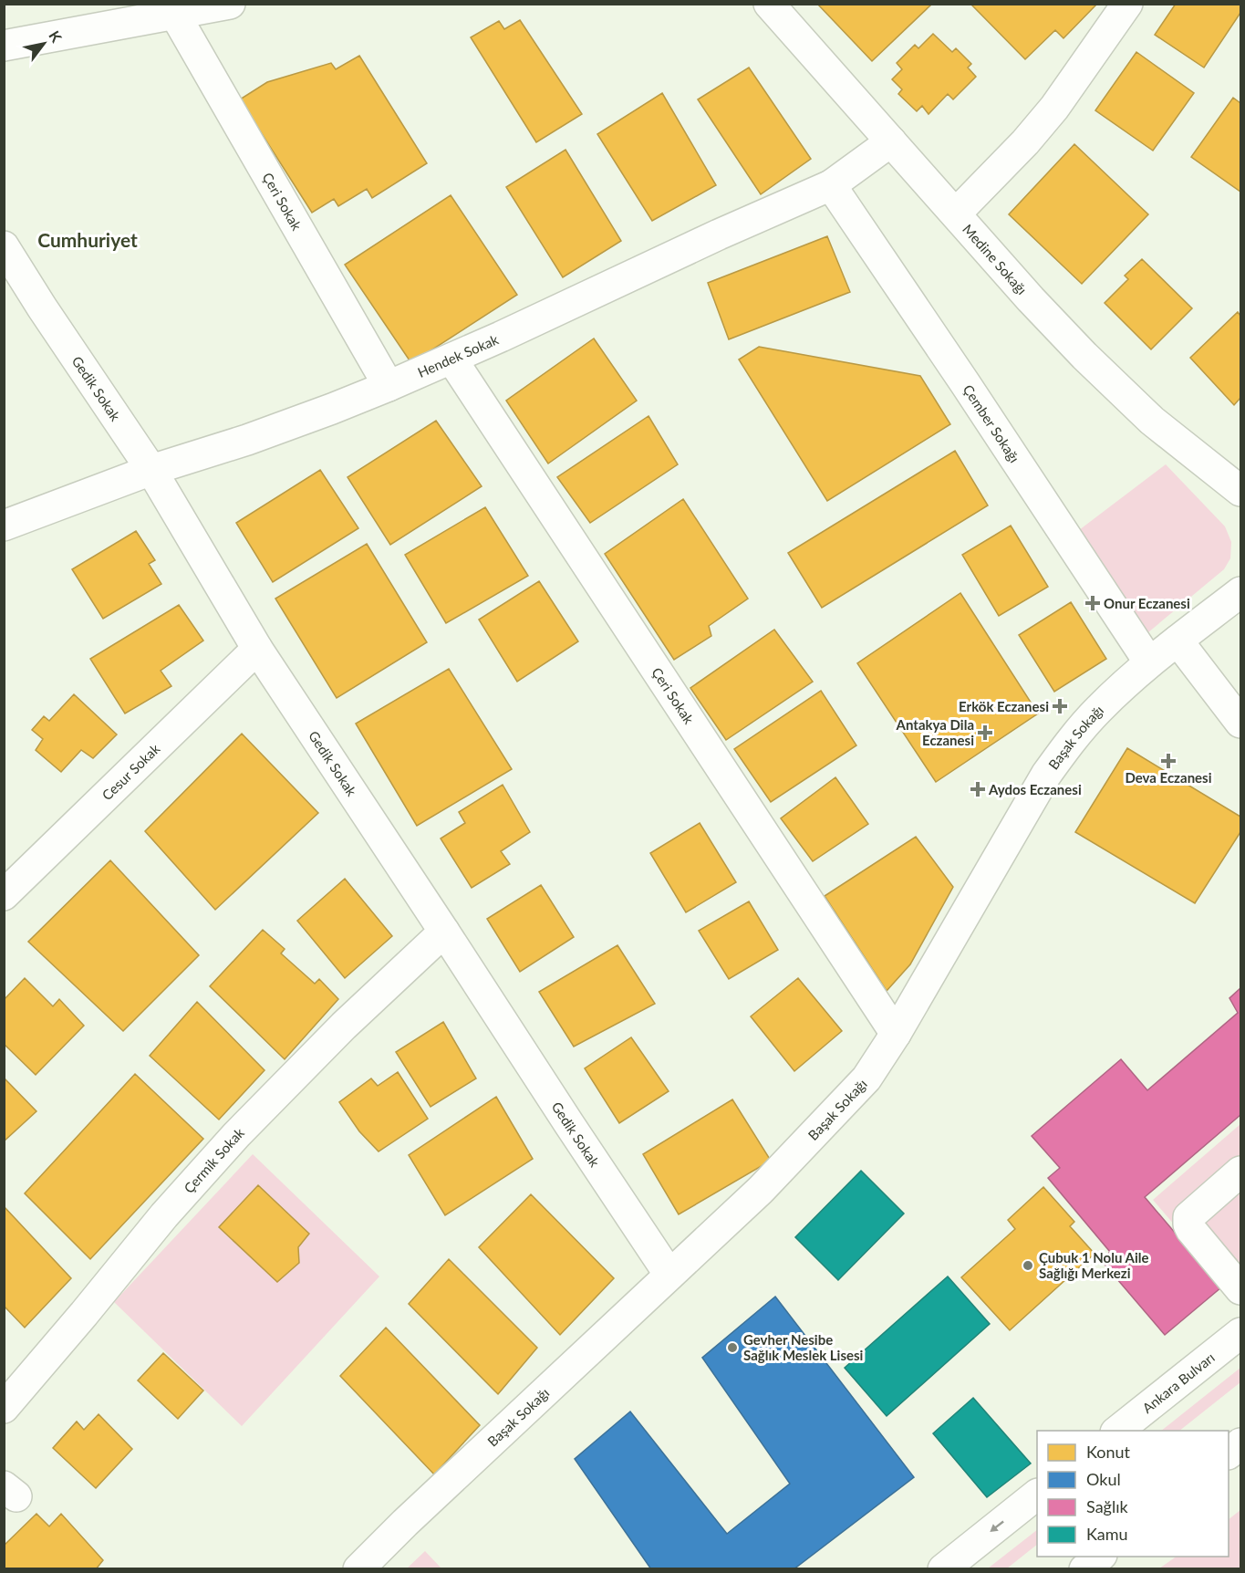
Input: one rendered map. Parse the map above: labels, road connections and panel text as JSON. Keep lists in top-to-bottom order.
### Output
{
  "streets": {
    "street": [
      "Çeri Sokak",
      "Medine Sokağı",
      "Hendek Sokak",
      "Gedik Sokak",
      "Çember Sokağı",
      "Başak Sokağı",
      "Cesur Sokak",
      "Çermik Sokak",
      "Ankara Bulvarı"
    ]
  },
  "crossings": [
    ["Çeri Sokak", "Hendek Sokak"],
    ["Çeri Sokak", "Başak Sokağı"],
    ["Medine Sokağı", "Hendek Sokak"],
    ["Hendek Sokak", "Gedik Sokak"],
    ["Hendek Sokak", "Çember Sokağı"],
    ["Gedik Sokak", "Başak Sokağı"],
    ["Gedik Sokak", "Cesur Sokak"],
    ["Gedik Sokak", "Çermik Sokak"],
    ["Çember Sokağı", "Başak Sokağı"]
  ],
  "districts": ["Cumhuriyet"],
  "places": {
    "health": [
      "Onur Eczanesi",
      "Erkök Eczanesi",
      "Antakya Dila Eczanesi",
      "Deva Eczanesi",
      "Aydos Eczanesi"
    ],
    "other": ["Çubuk 1 Nolu Aile Sağlığı Merkezi", "Gevher Nesibe Sağlık Meslek Lisesi"]
  },
  "legend": [
    "Konut",
    "Okul",
    "Sağlık",
    "Kamu"
  ],
  "north": "top right"
}
